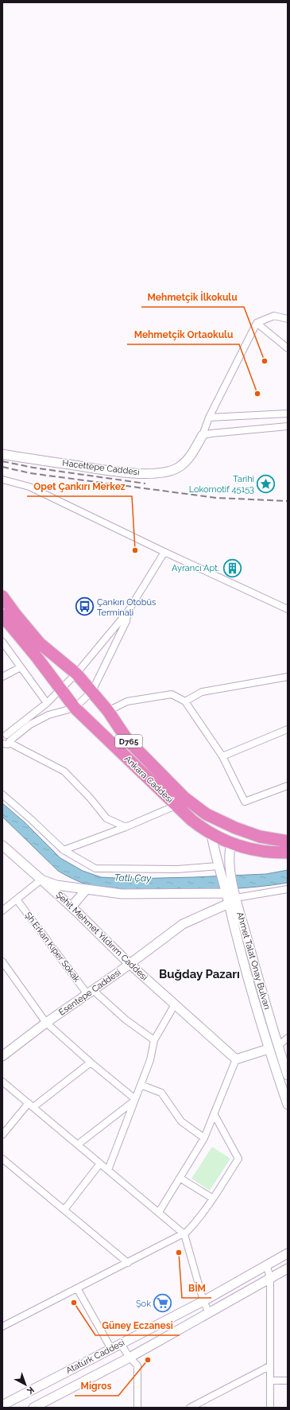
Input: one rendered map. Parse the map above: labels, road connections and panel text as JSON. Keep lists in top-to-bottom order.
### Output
{
  "streets": {
    "highway": ["D765", "Ankara Caddesi"],
    "main road": [
      "Hacettepe Caddesi",
      "Şehit Mehmet Yıldırım Caddesi",
      "Ahmet Talat Onay Bulvarı",
      "Esentepe Caddesi",
      "Atatürk Caddesi"
    ],
    "street": ["Şh.Erkan Kiper Sokak"]
  },
  "crossings": [
    ["D765", "Ankara Caddesi"],
    ["D765", "Ahmet Talat Onay Bulvarı"],
    ["Ankara Caddesi", "Ahmet Talat Onay Bulvarı"],
    ["Şehit Mehmet Yıldırım Caddesi", "Esentepe Caddesi"],
    ["Şh.Erkan Kiper Sokak", "Esentepe Caddesi"],
    ["Ahmet Talat Onay Bulvarı", "Esentepe Caddesi"]
  ],
  "districts": ["Buğday Pazarı"],
  "water": ["Tatlı Çay"],
  "places": {
    "other": [
      "Mehmetçik İlkokulu",
      "Mehmetçik Ortaokulu",
      "Opet Çankırı Merkez",
      "BİM",
      "Güney Eczanesi",
      "Migros"
    ],
    "place": ["Tarihi Lokomotif 45153"],
    "building": ["Ayrancı Apt."],
    "bus stop": ["Çankırı Otobüs Terminali"],
    "supermarket": ["Şok"]
  },
  "north": "bottom right"
}
